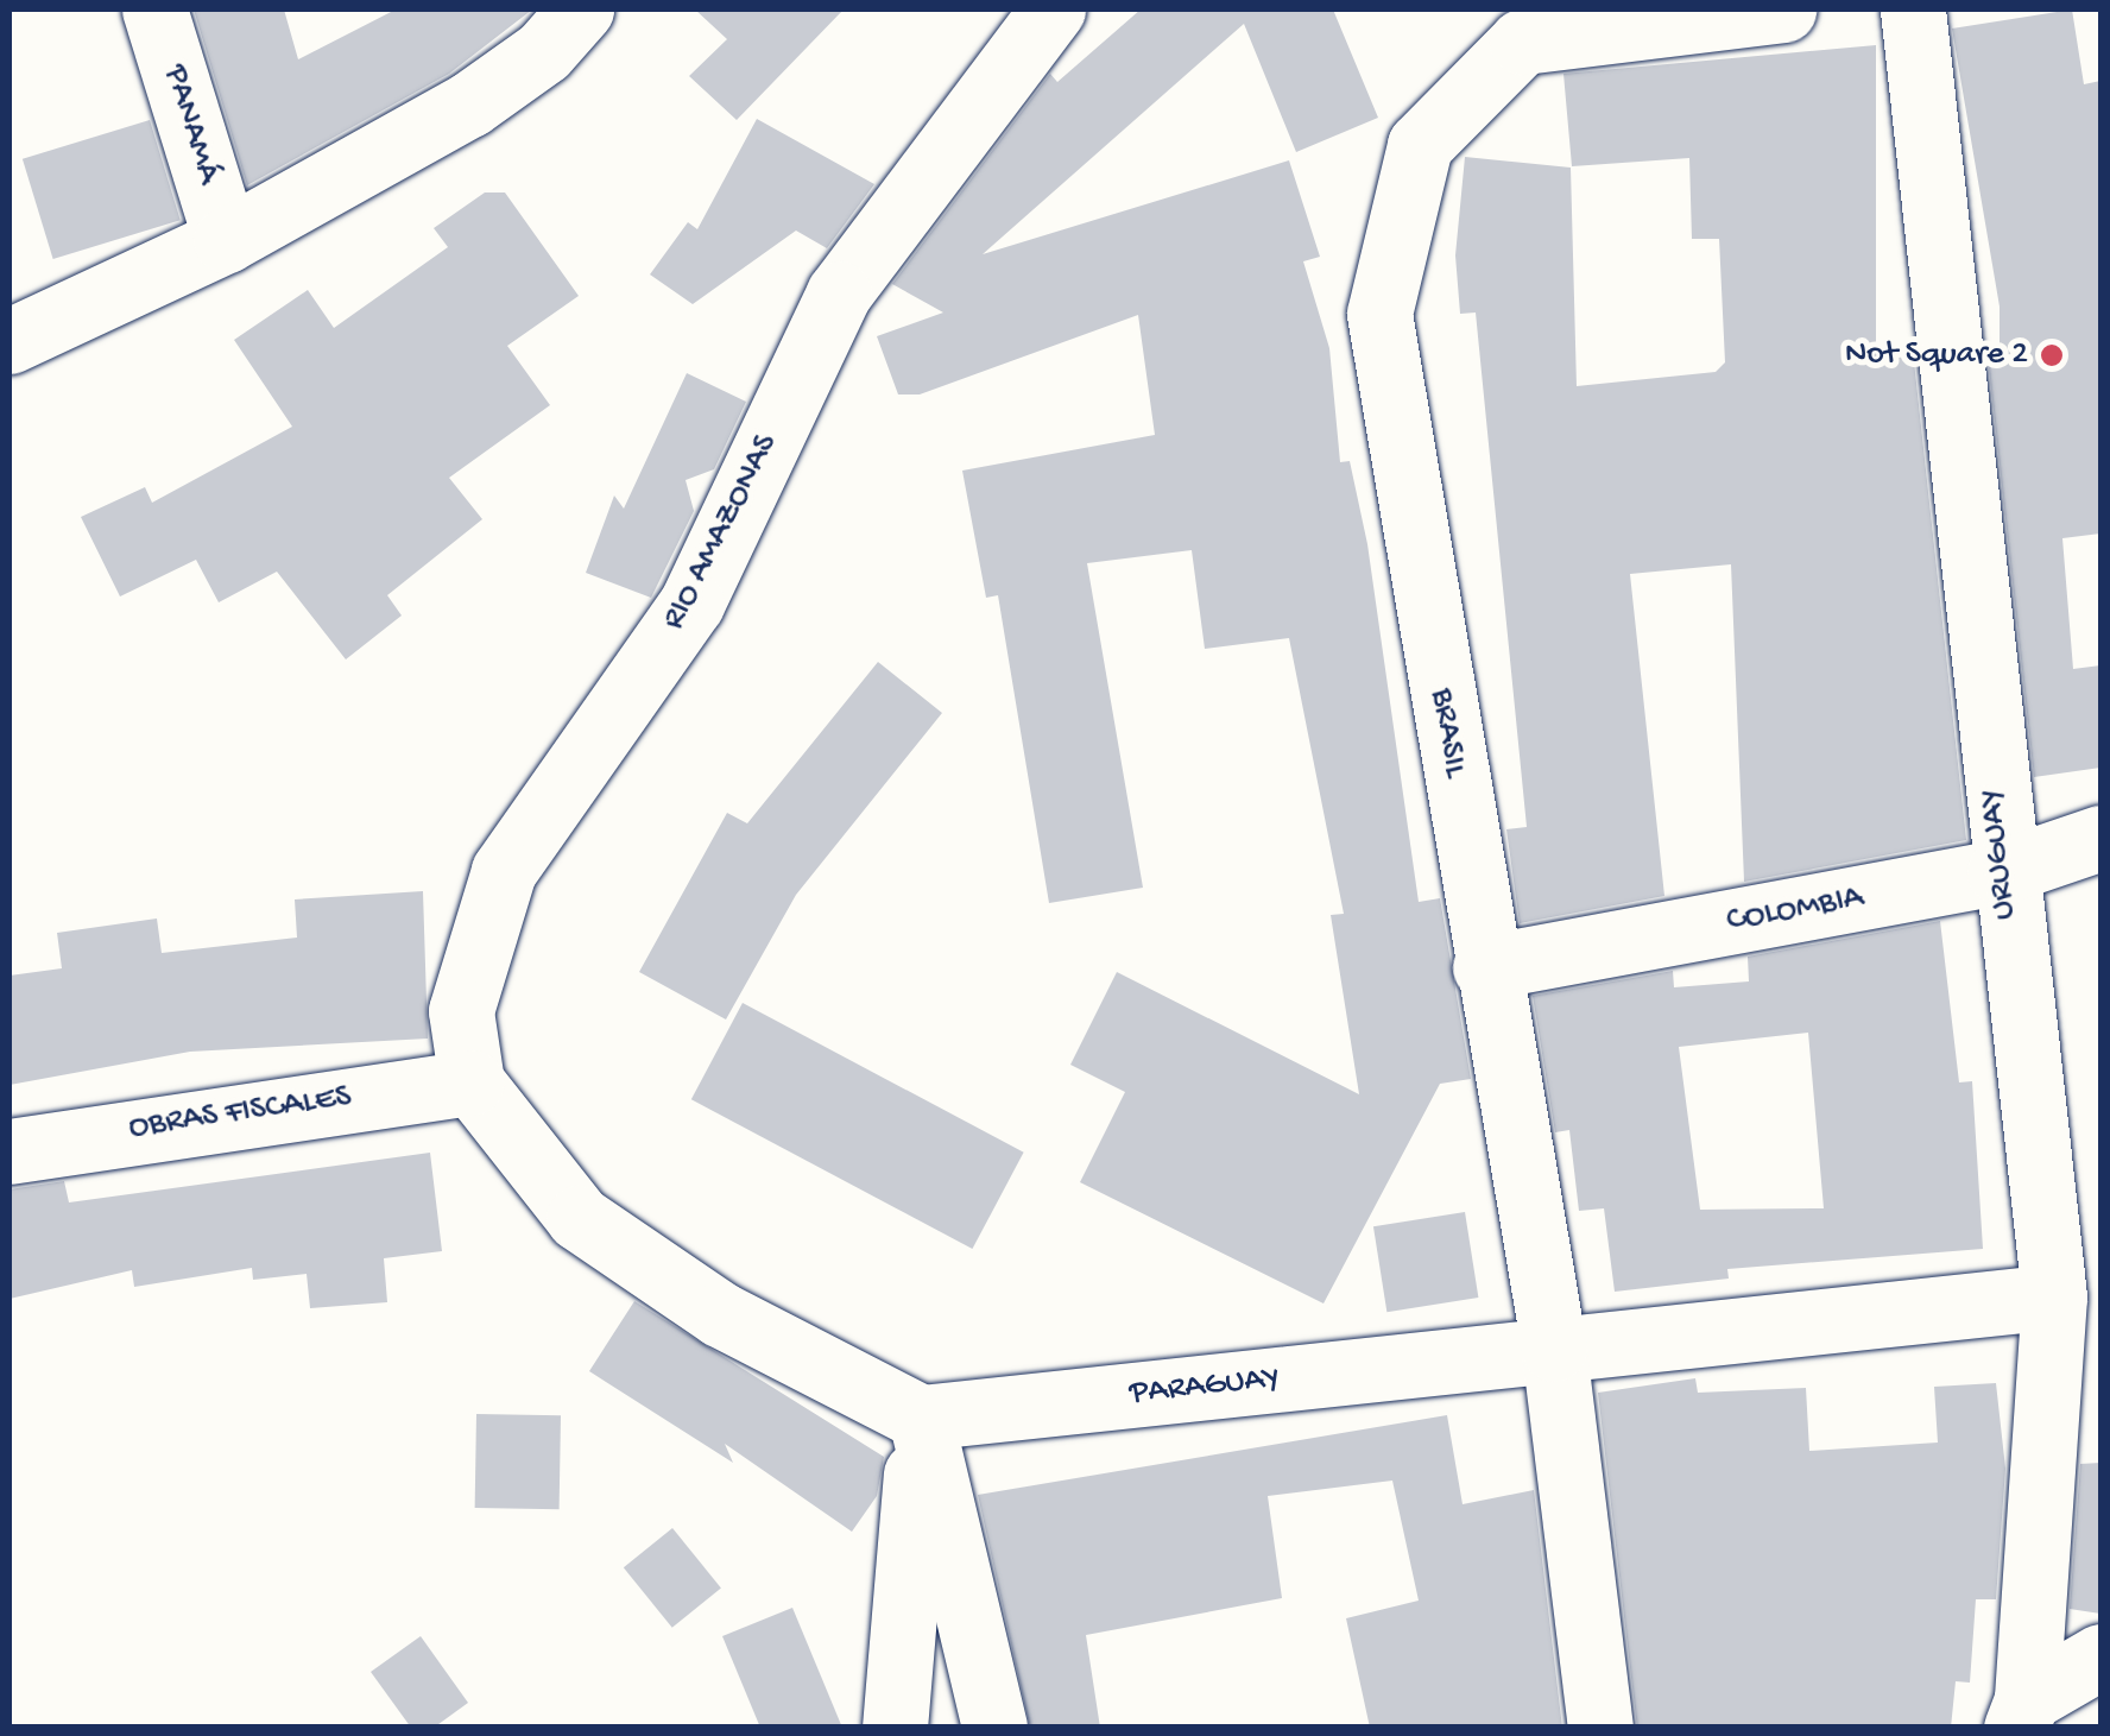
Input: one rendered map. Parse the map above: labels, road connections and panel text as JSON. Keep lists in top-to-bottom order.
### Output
{
  "streets": {
    "street": [
      "PANAMÁ",
      "RIO AMAZONAS",
      "BRASIL",
      "URUGUAY",
      "COLOMBIA",
      "OBRAS FISCALES",
      "PARAGUAY"
    ]
  },
  "crossings": [
    ["RIO AMAZONAS", "OBRAS FISCALES"],
    ["BRASIL", "COLOMBIA"],
    ["BRASIL", "PARAGUAY"],
    ["URUGUAY", "COLOMBIA"],
    ["URUGUAY", "PARAGUAY"]
  ],
  "places": ["Not Square 2"]
}
